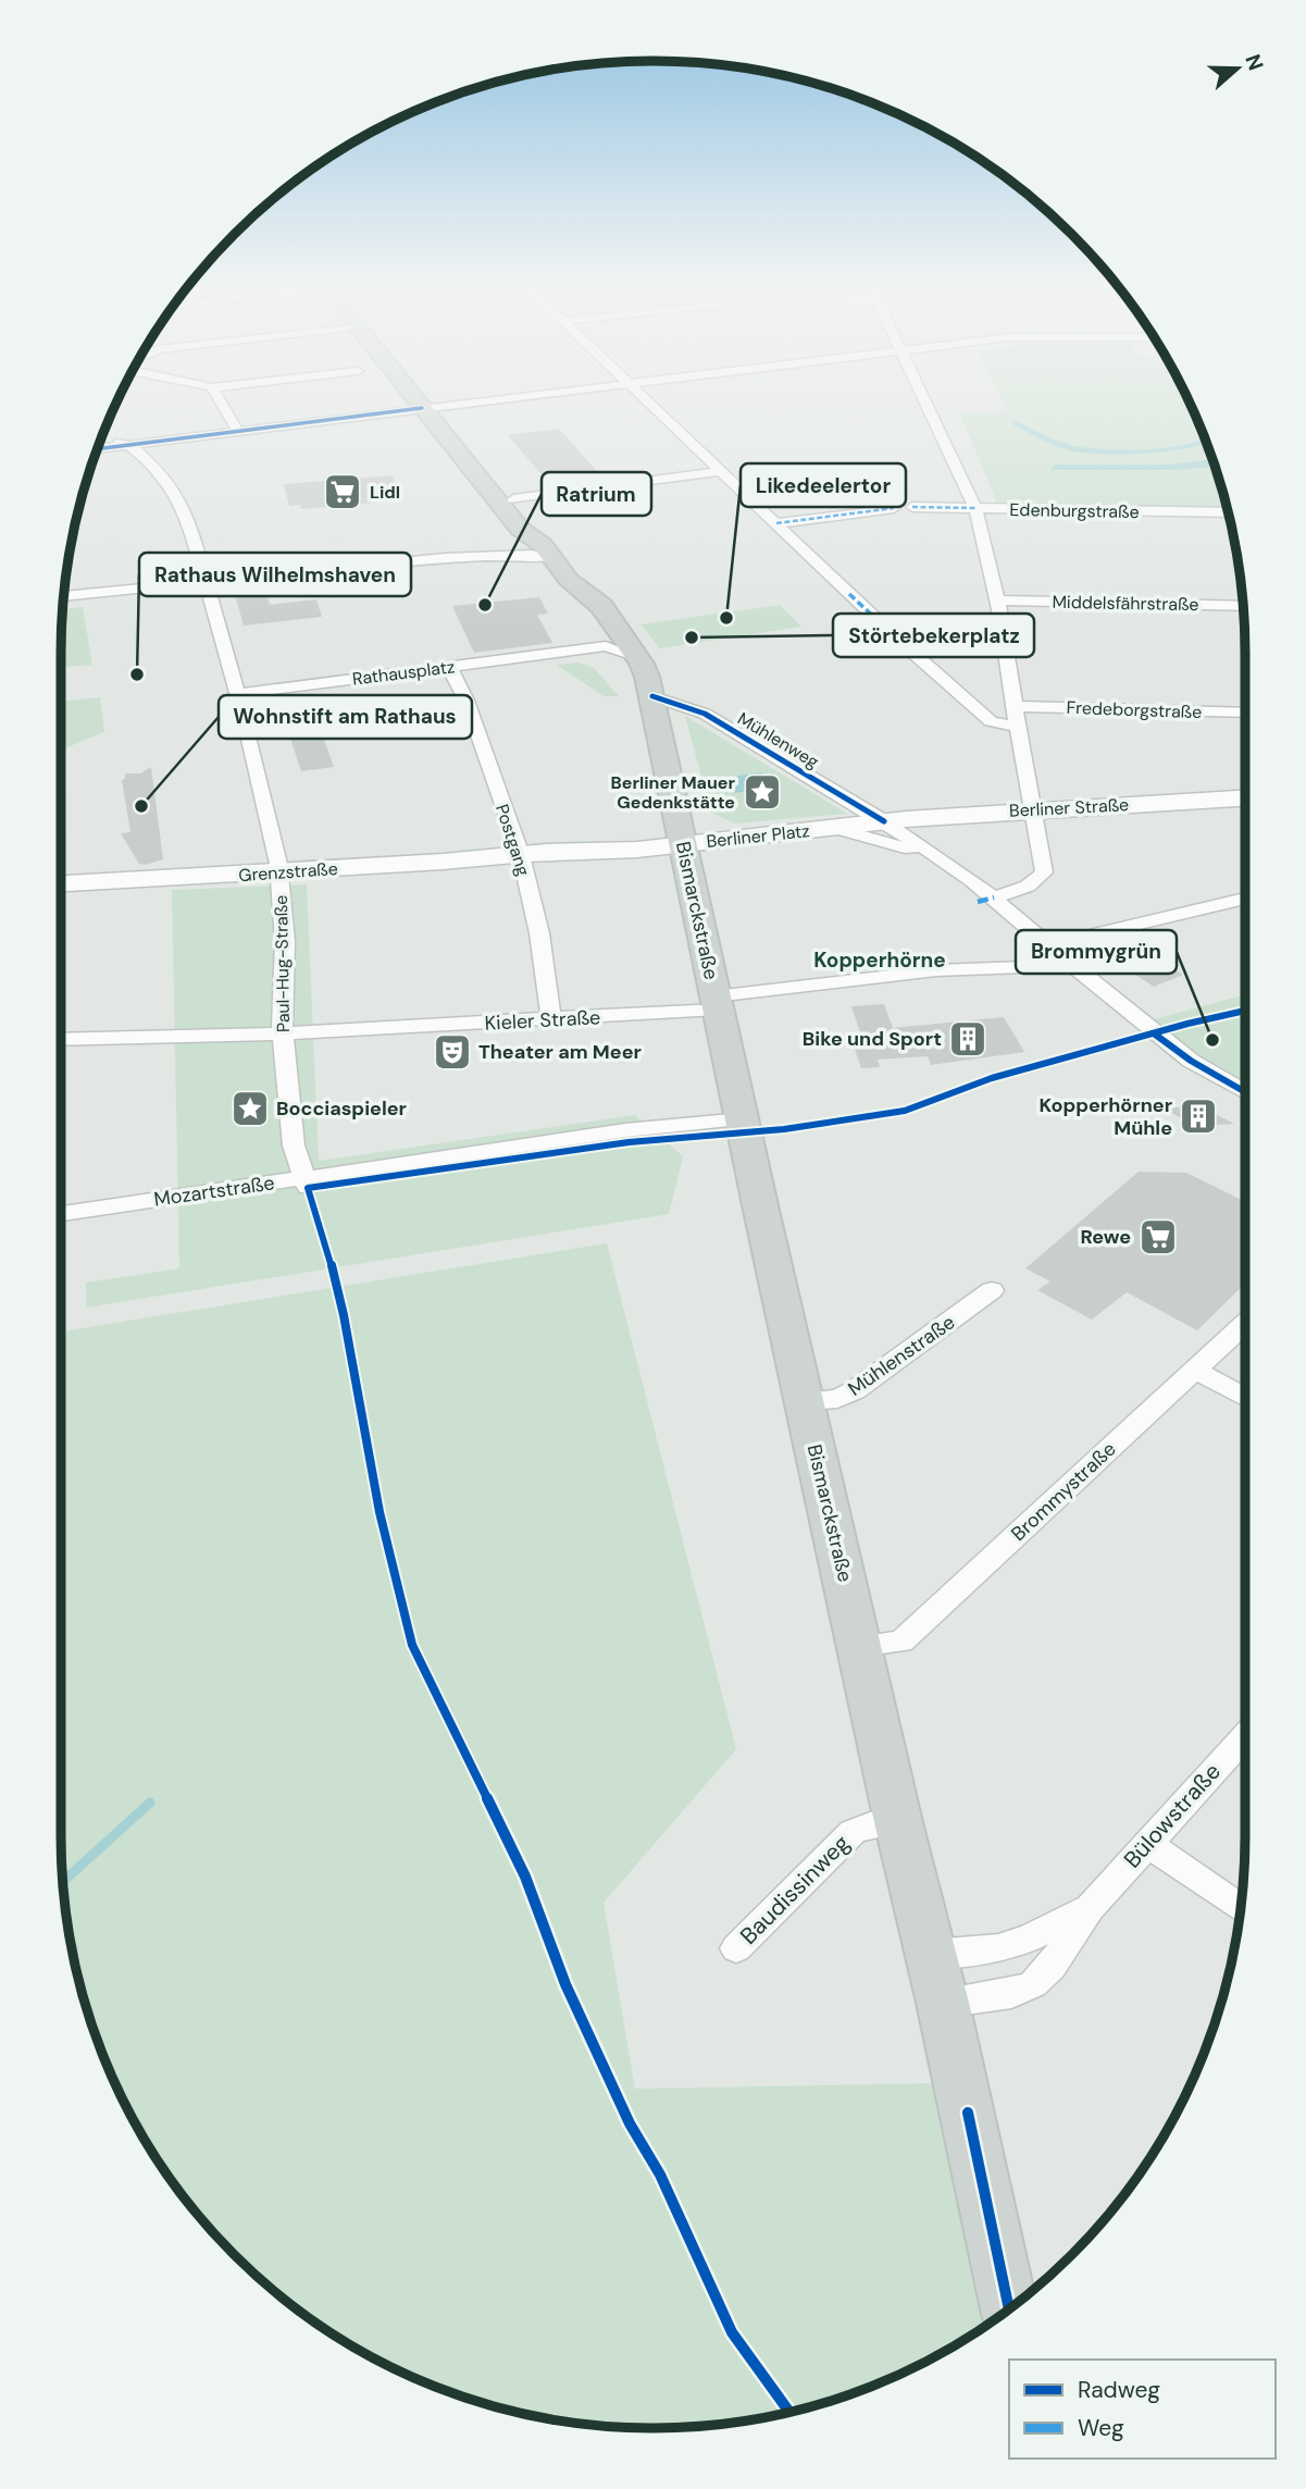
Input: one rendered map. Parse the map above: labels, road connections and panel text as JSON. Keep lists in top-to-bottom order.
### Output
{
  "streets": {
    "main road": [
      "Berliner Straße",
      "Berliner Platz",
      "Grenzstraße",
      "Bismarckstraße"
    ],
    "street": [
      "Edenburgstraße",
      "Middelsfährstraße",
      "Rathausplatz",
      "Fredeborgstraße",
      "Mühlenweg",
      "Postgang",
      "Paul-Hug-Straße",
      "Kieler Straße",
      "Mozartstraße",
      "Mühlenstraße",
      "Brommystraße",
      "Bülowstraße",
      "Baudissinweg"
    ]
  },
  "crossings": [
    ["Rathausplatz", "Postgang"],
    ["Rathausplatz", "Bismarckstraße"],
    ["Rathausplatz", "Paul-Hug-Straße"],
    ["Mühlenweg", "Berliner Straße"],
    ["Mühlenweg", "Berliner Platz"],
    ["Mühlenweg", "Bismarckstraße"],
    ["Mühlenweg", "Kieler Straße"],
    ["Berliner Straße", "Berliner Platz"],
    ["Berliner Platz", "Grenzstraße"],
    ["Berliner Platz", "Bismarckstraße"],
    ["Postgang", "Grenzstraße"],
    ["Postgang", "Kieler Straße"],
    ["Grenzstraße", "Bismarckstraße"],
    ["Grenzstraße", "Paul-Hug-Straße"],
    ["Bismarckstraße", "Kieler Straße"],
    ["Bismarckstraße", "Mozartstraße"],
    ["Bismarckstraße", "Mühlenstraße"],
    ["Bismarckstraße", "Brommystraße"],
    ["Bismarckstraße", "Bülowstraße"],
    ["Bismarckstraße", "Baudissinweg"],
    ["Paul-Hug-Straße", "Kieler Straße"],
    ["Paul-Hug-Straße", "Mozartstraße"]
  ],
  "districts": ["Kopperhörne"],
  "places": {
    "supermarket": ["Lidl", "Rewe"],
    "other": [
      "Ratrium",
      "Likedeelertor",
      "Störtebekerplatz",
      "Rathaus Wilhelmshaven",
      "Wohnstift am Rathaus",
      "Brommygrün"
    ],
    "place": ["Berliner Mauer Gedenkstätte", "Bocciaspieler"],
    "building": ["Bike und Sport", "Kopperhörner Mühle"],
    "theatre": ["Theater am Meer"]
  },
  "legend": ["Radweg", "Weg"],
  "north": "right"
}
